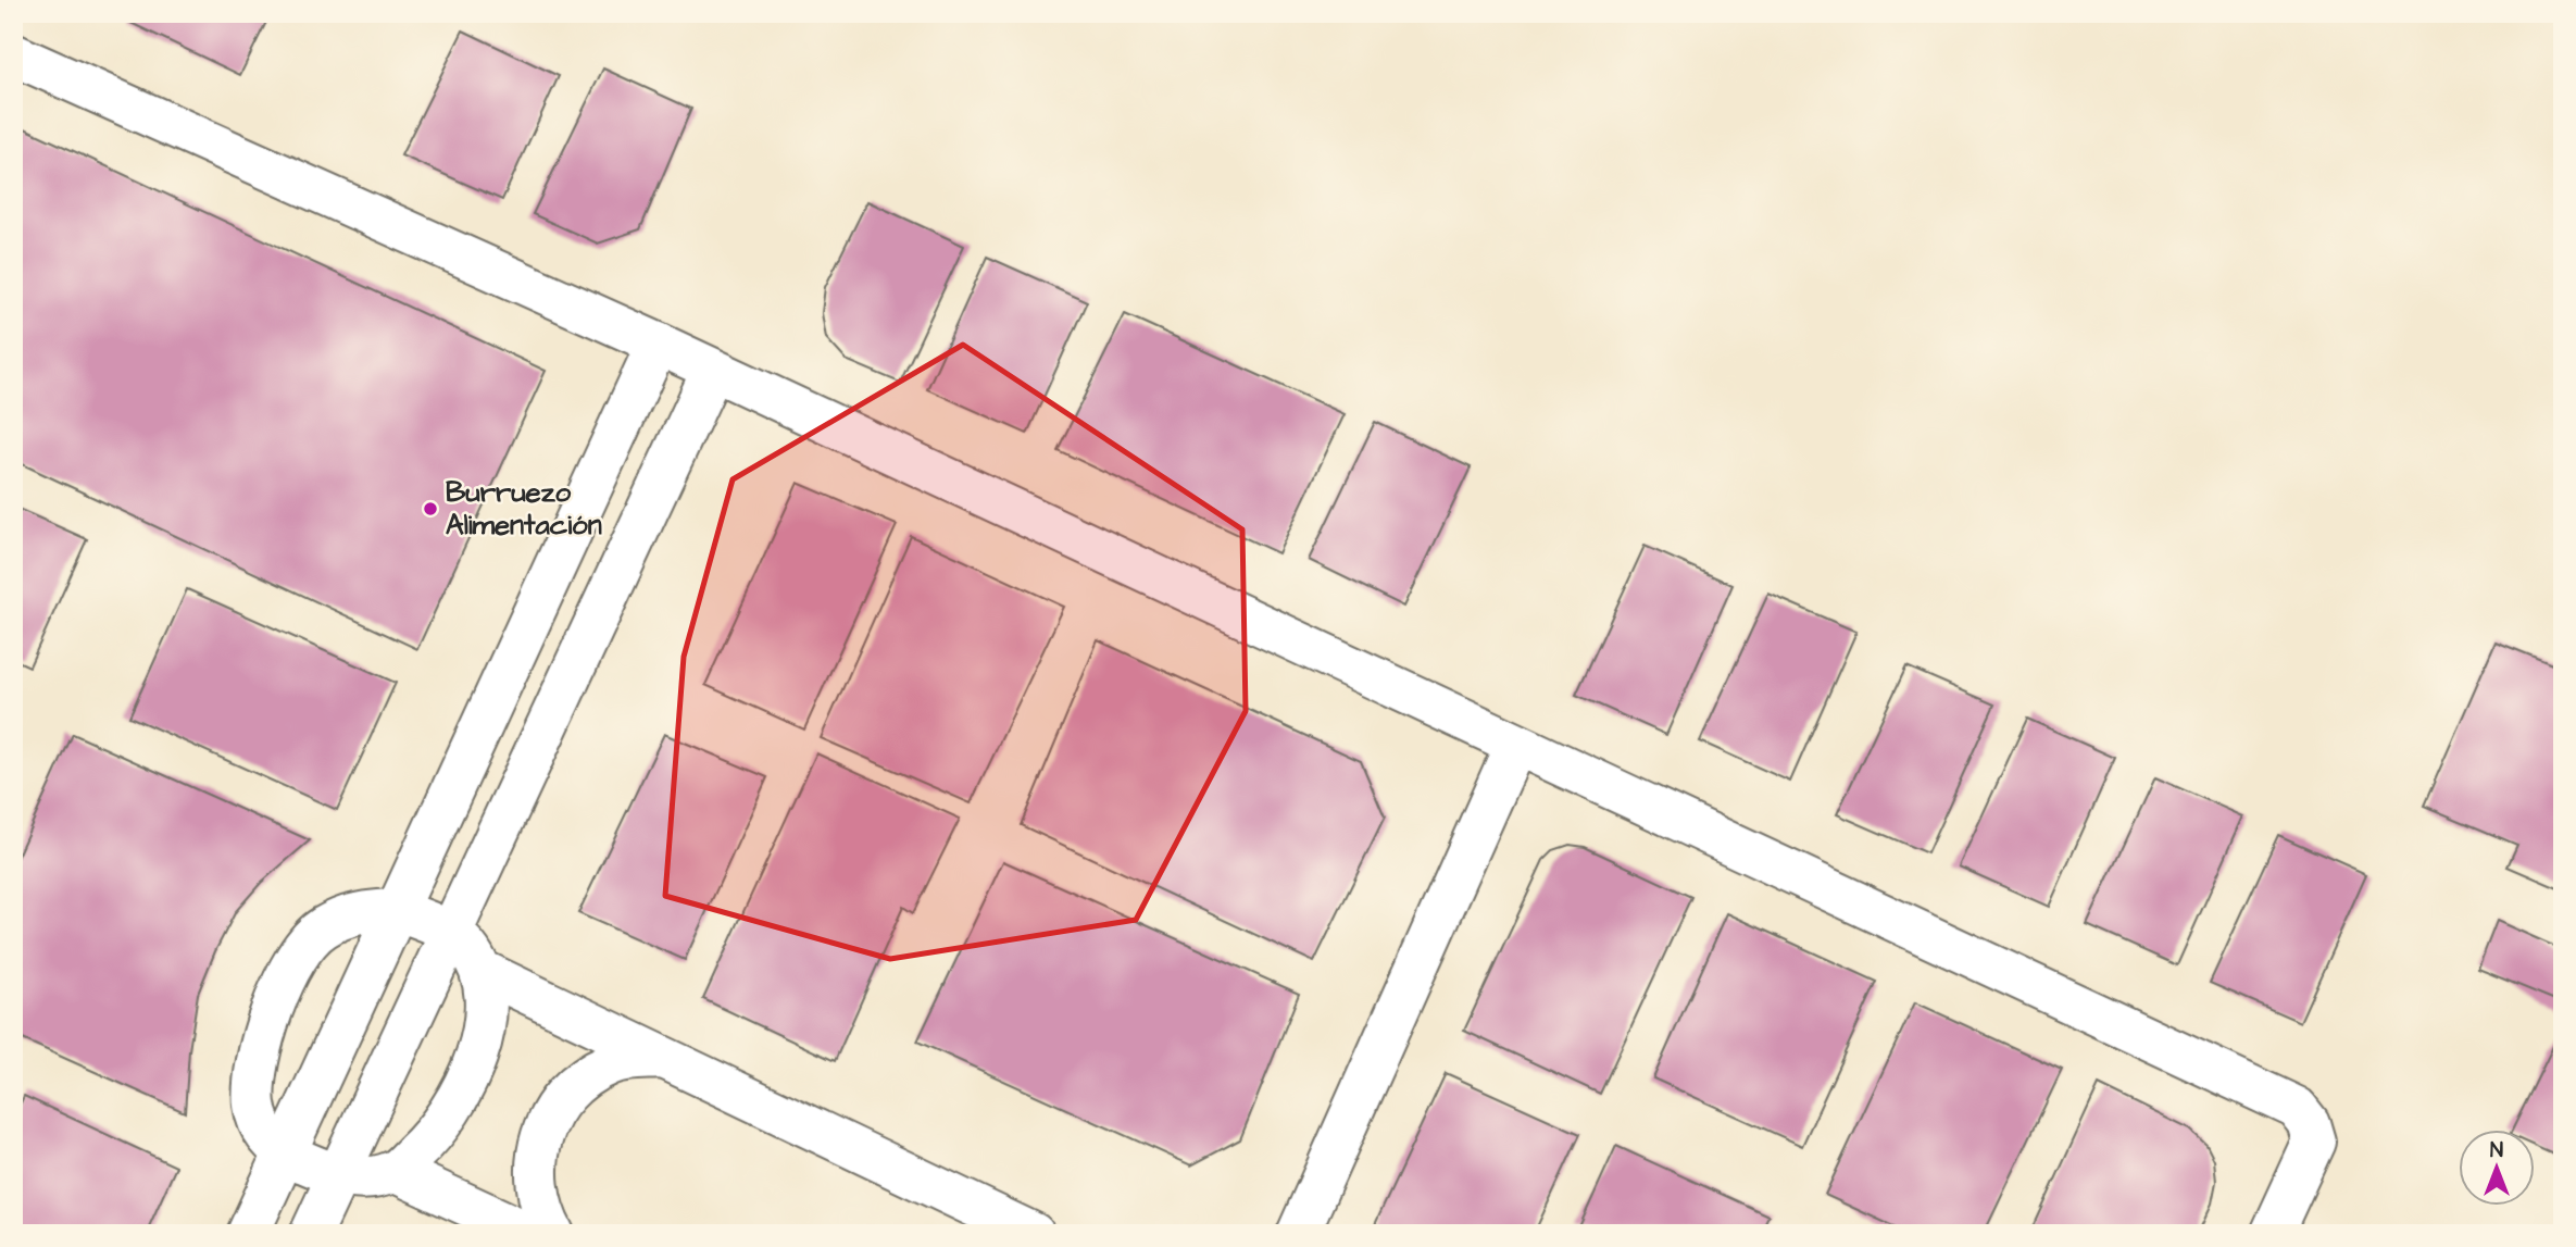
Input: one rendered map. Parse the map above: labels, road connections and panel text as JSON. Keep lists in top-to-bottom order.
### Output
{
  "places": ["Burruezo Alimentación"],
  "north": "top"
}
